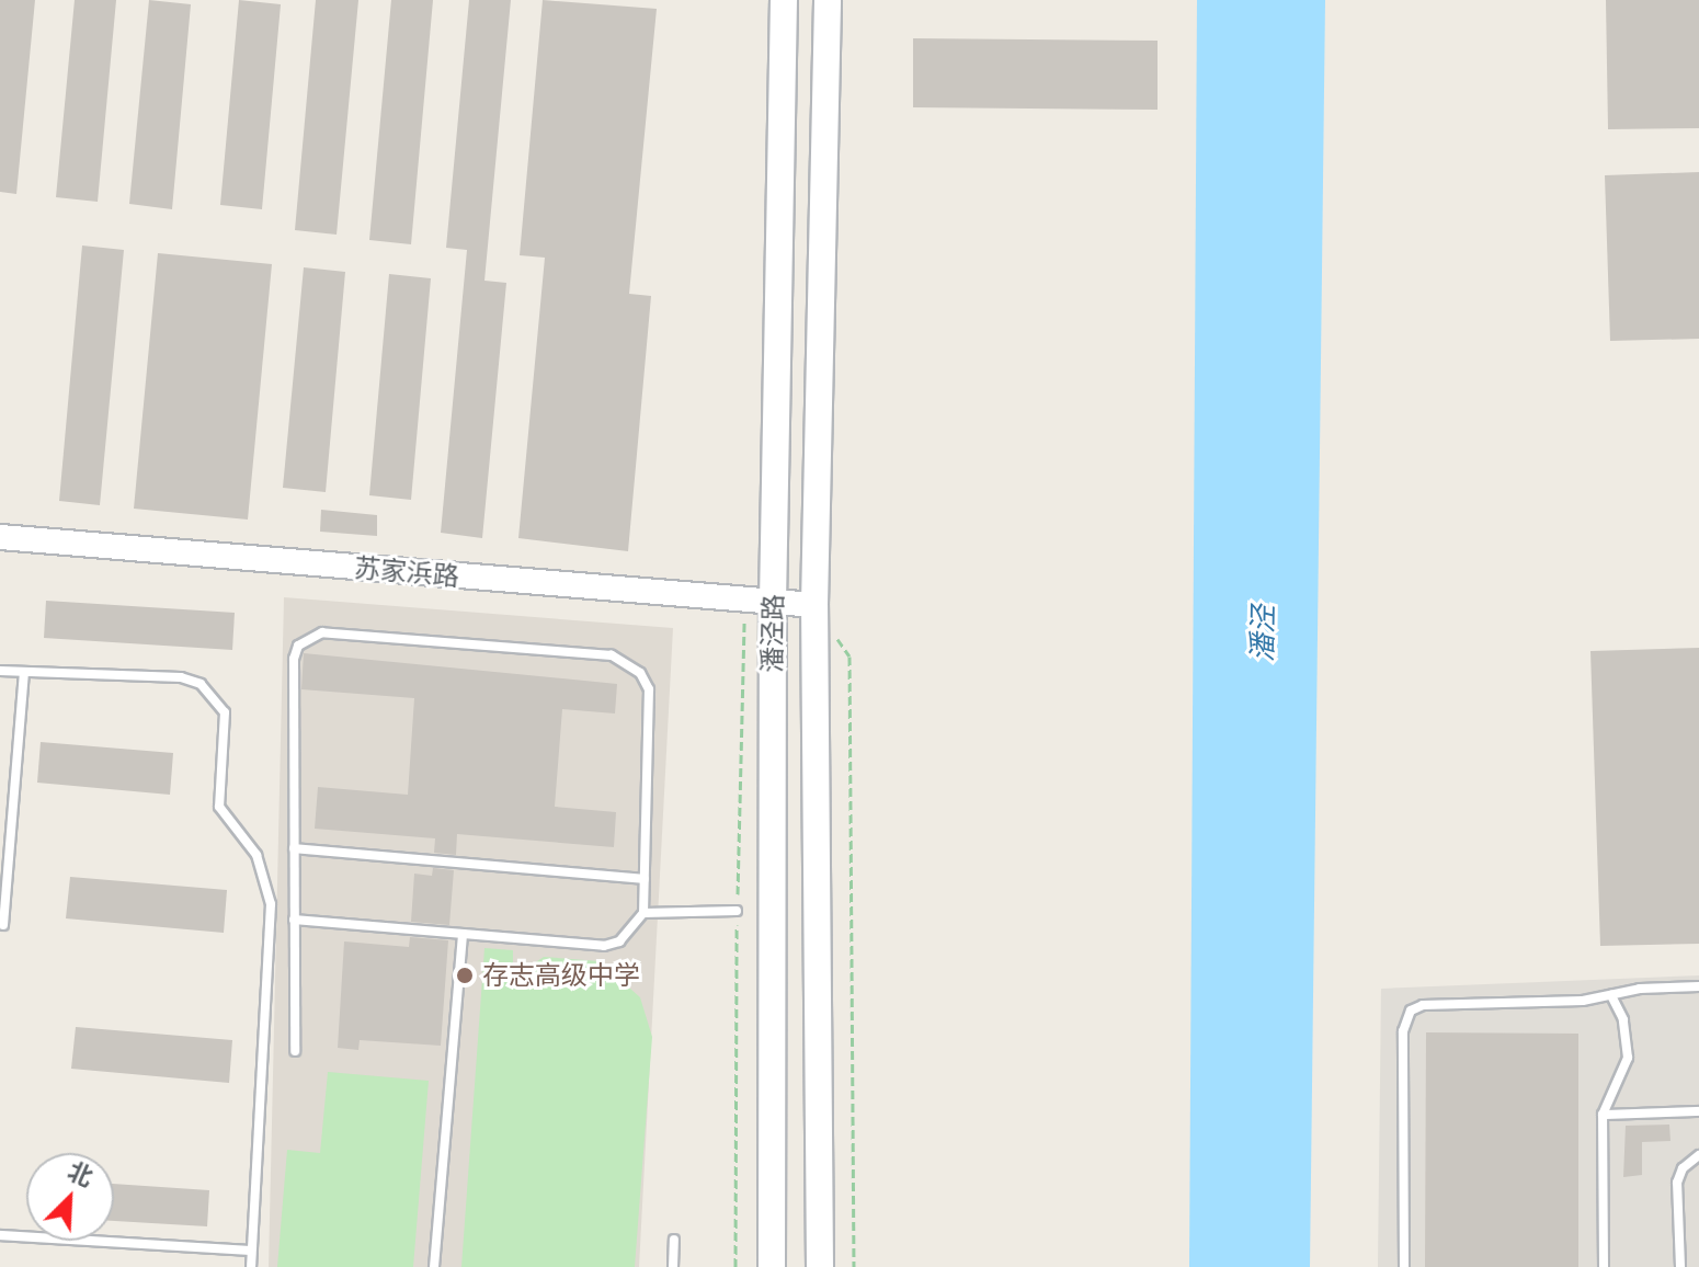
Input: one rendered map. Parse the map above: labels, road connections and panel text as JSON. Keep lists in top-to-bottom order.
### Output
{
  "streets": {
    "main road": ["潘泾路"],
    "street": ["苏家浜路"]
  },
  "crossings": [
    ["苏家浜路", "潘泾路"]
  ],
  "water": ["潘泾"],
  "places": ["存志高级中学"],
  "north": "top right"
}
